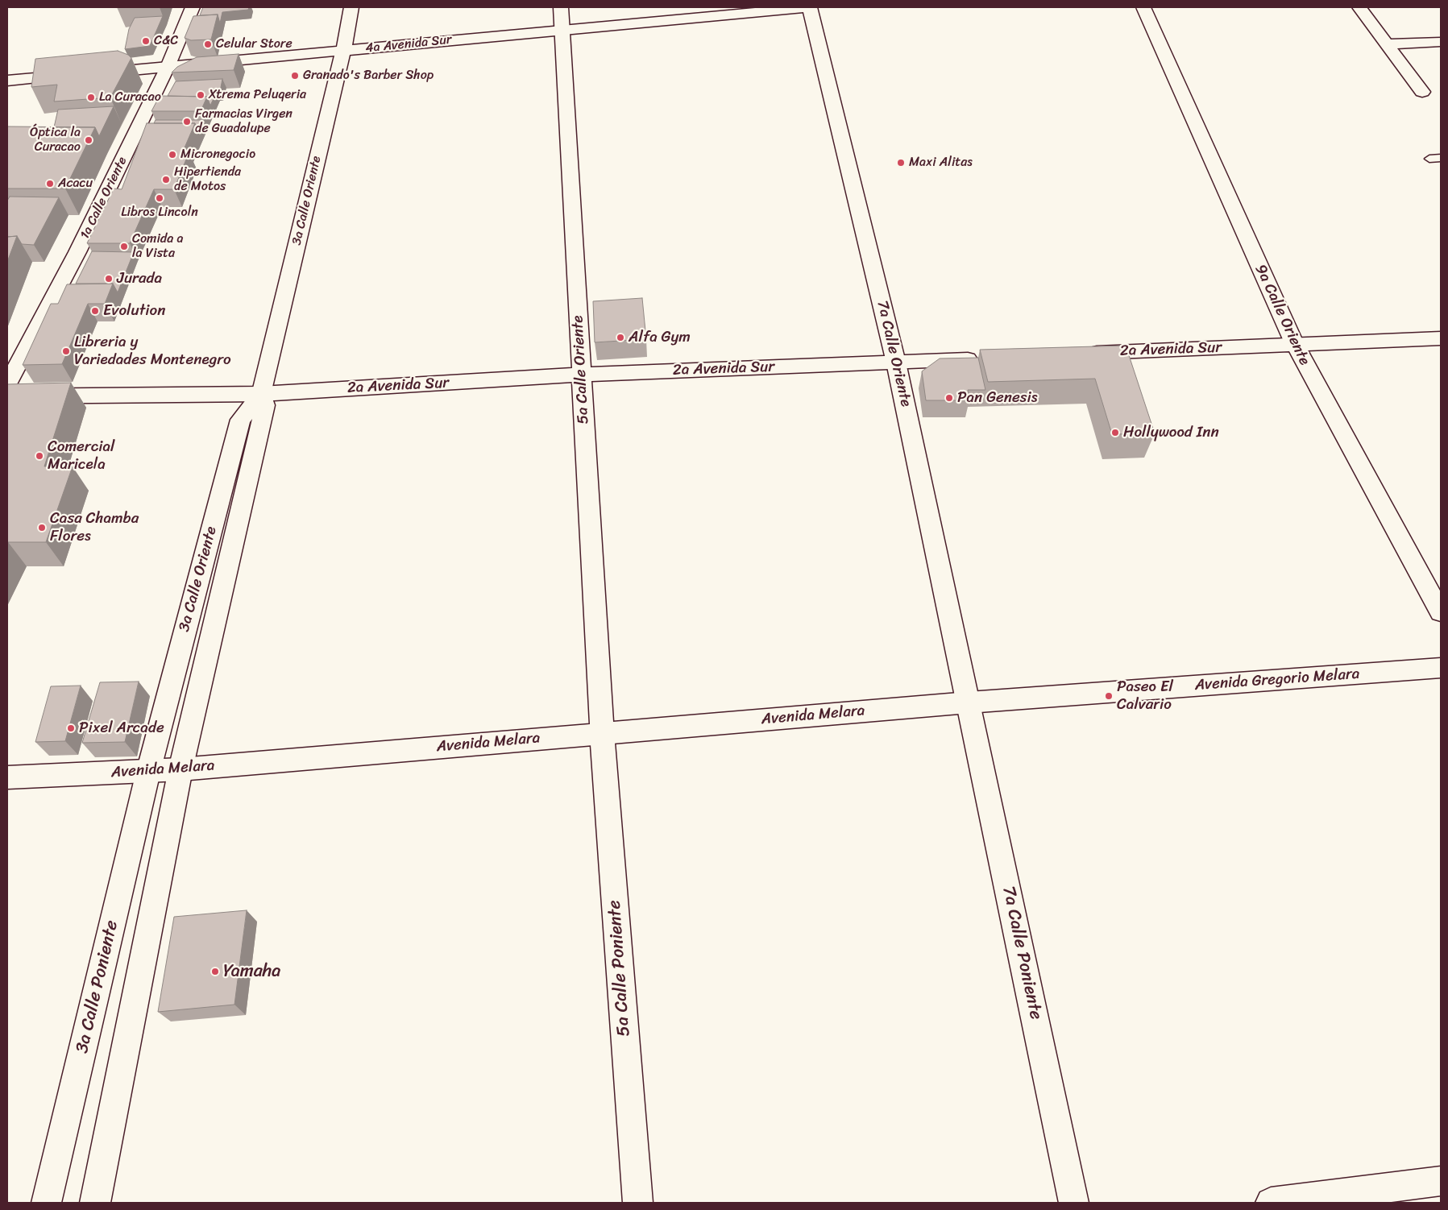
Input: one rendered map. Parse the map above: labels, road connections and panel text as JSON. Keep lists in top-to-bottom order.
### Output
{
  "streets": {
    "street": [
      "4a Avenida Sur",
      "1a Calle Oriente",
      "3a Calle Oriente",
      "9a Calle Oriente",
      "2a Avenida Sur",
      "7a Calle Oriente",
      "5a Calle Oriente",
      "Avenida Gregorio Melara",
      "Avenida Melara",
      "7a Calle Poniente",
      "5a Calle Poniente",
      "3a Calle Poniente"
    ]
  },
  "crossings": [
    ["4a Avenida Sur", "1a Calle Oriente"],
    ["4a Avenida Sur", "3a Calle Oriente"],
    ["4a Avenida Sur", "7a Calle Oriente"],
    ["4a Avenida Sur", "5a Calle Oriente"],
    ["3a Calle Oriente", "2a Avenida Sur"],
    ["3a Calle Oriente", "Avenida Melara"],
    ["3a Calle Oriente", "3a Calle Poniente"],
    ["9a Calle Oriente", "2a Avenida Sur"],
    ["2a Avenida Sur", "7a Calle Oriente"],
    ["2a Avenida Sur", "5a Calle Oriente"],
    ["7a Calle Oriente", "Avenida Gregorio Melara"],
    ["7a Calle Oriente", "Avenida Melara"],
    ["7a Calle Oriente", "7a Calle Poniente"],
    ["5a Calle Oriente", "Avenida Melara"],
    ["5a Calle Oriente", "5a Calle Poniente"],
    ["Avenida Gregorio Melara", "Avenida Melara"],
    ["Avenida Gregorio Melara", "7a Calle Poniente"],
    ["Avenida Melara", "7a Calle Poniente"],
    ["Avenida Melara", "5a Calle Poniente"],
    ["Avenida Melara", "3a Calle Poniente"]
  ],
  "places": [
    "C&C",
    "Celular Store",
    "Granado's Barber Shop",
    "Xtrema Peluqeria",
    "La Curacao",
    "Farmacias Virgen de Guadalupe",
    "Óptica la Curacao",
    "Micronegocio",
    "Maxi Alitas",
    "Hipertienda de Motos",
    "Acacu",
    "Libros Lincoln",
    "Comida a la Vista",
    "Jurada",
    "Evolution",
    "Alfa Gym",
    "Libreria y Variedades Montenegro",
    "Pan Genesis",
    "Hollywood Inn",
    "Comercial Maricela",
    "Casa Chamba Flores",
    "Paseo El Calvario",
    "Pixel Arcade",
    "Yamaha"
  ]
}
